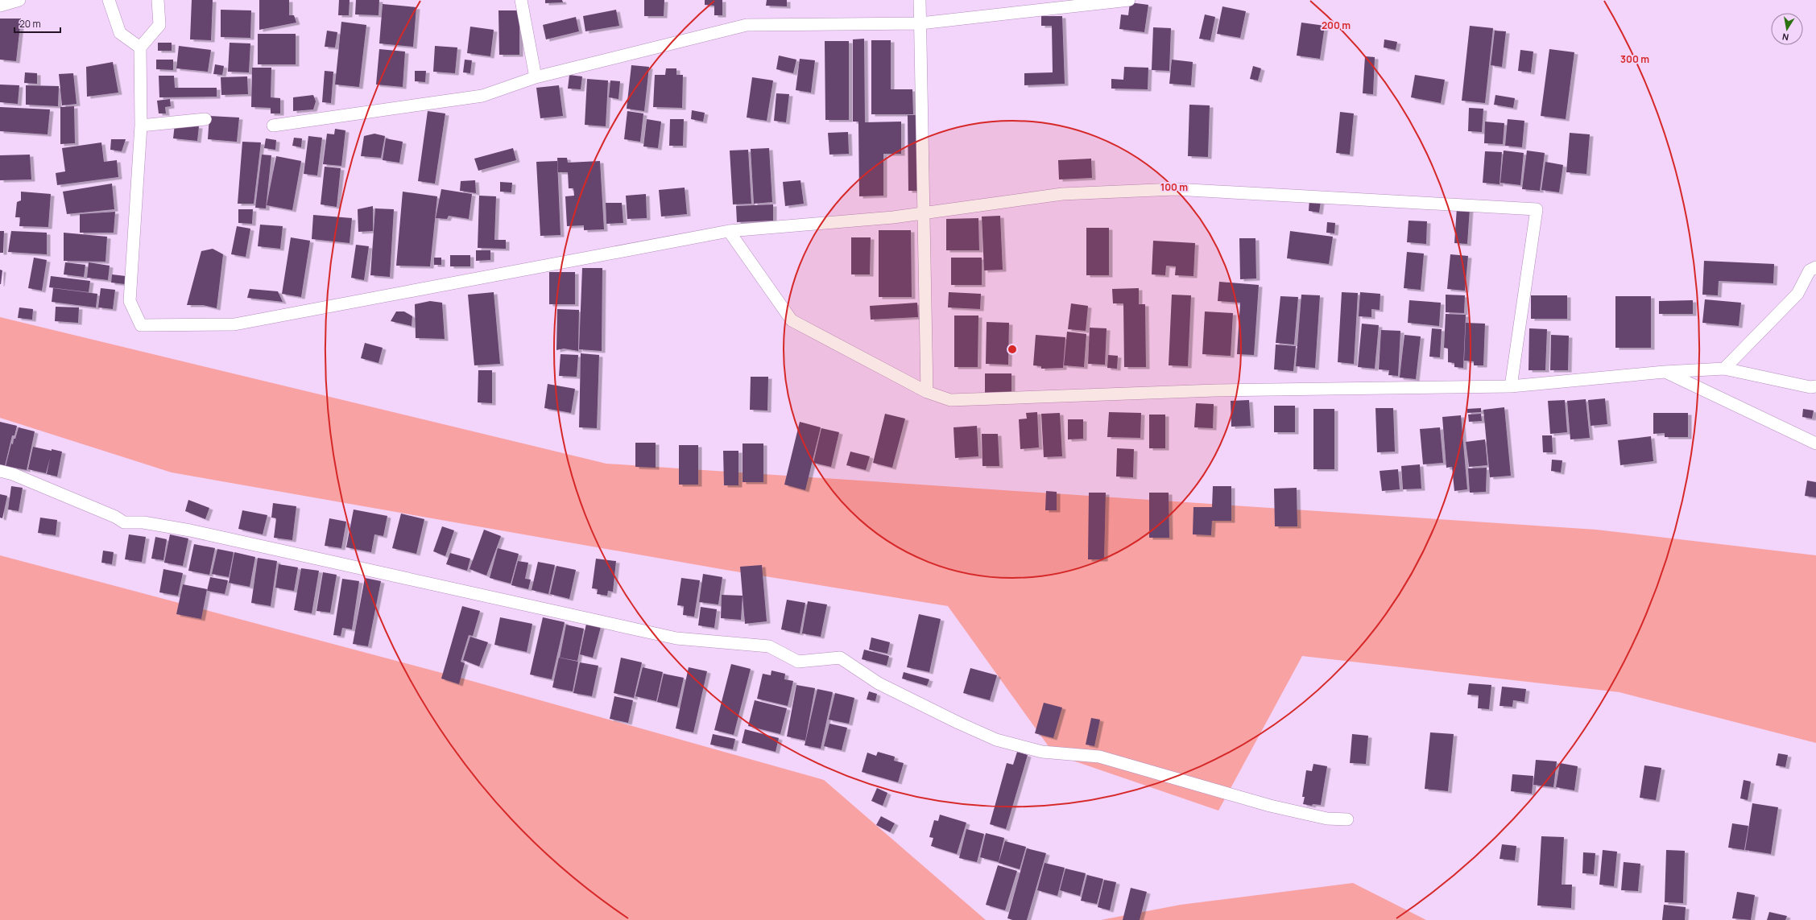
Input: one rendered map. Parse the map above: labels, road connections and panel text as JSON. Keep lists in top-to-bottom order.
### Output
{
  "scale_bar": "20 m",
  "north": "bottom",
  "rings": ["200 m", "300 m", "100 m"]
}
